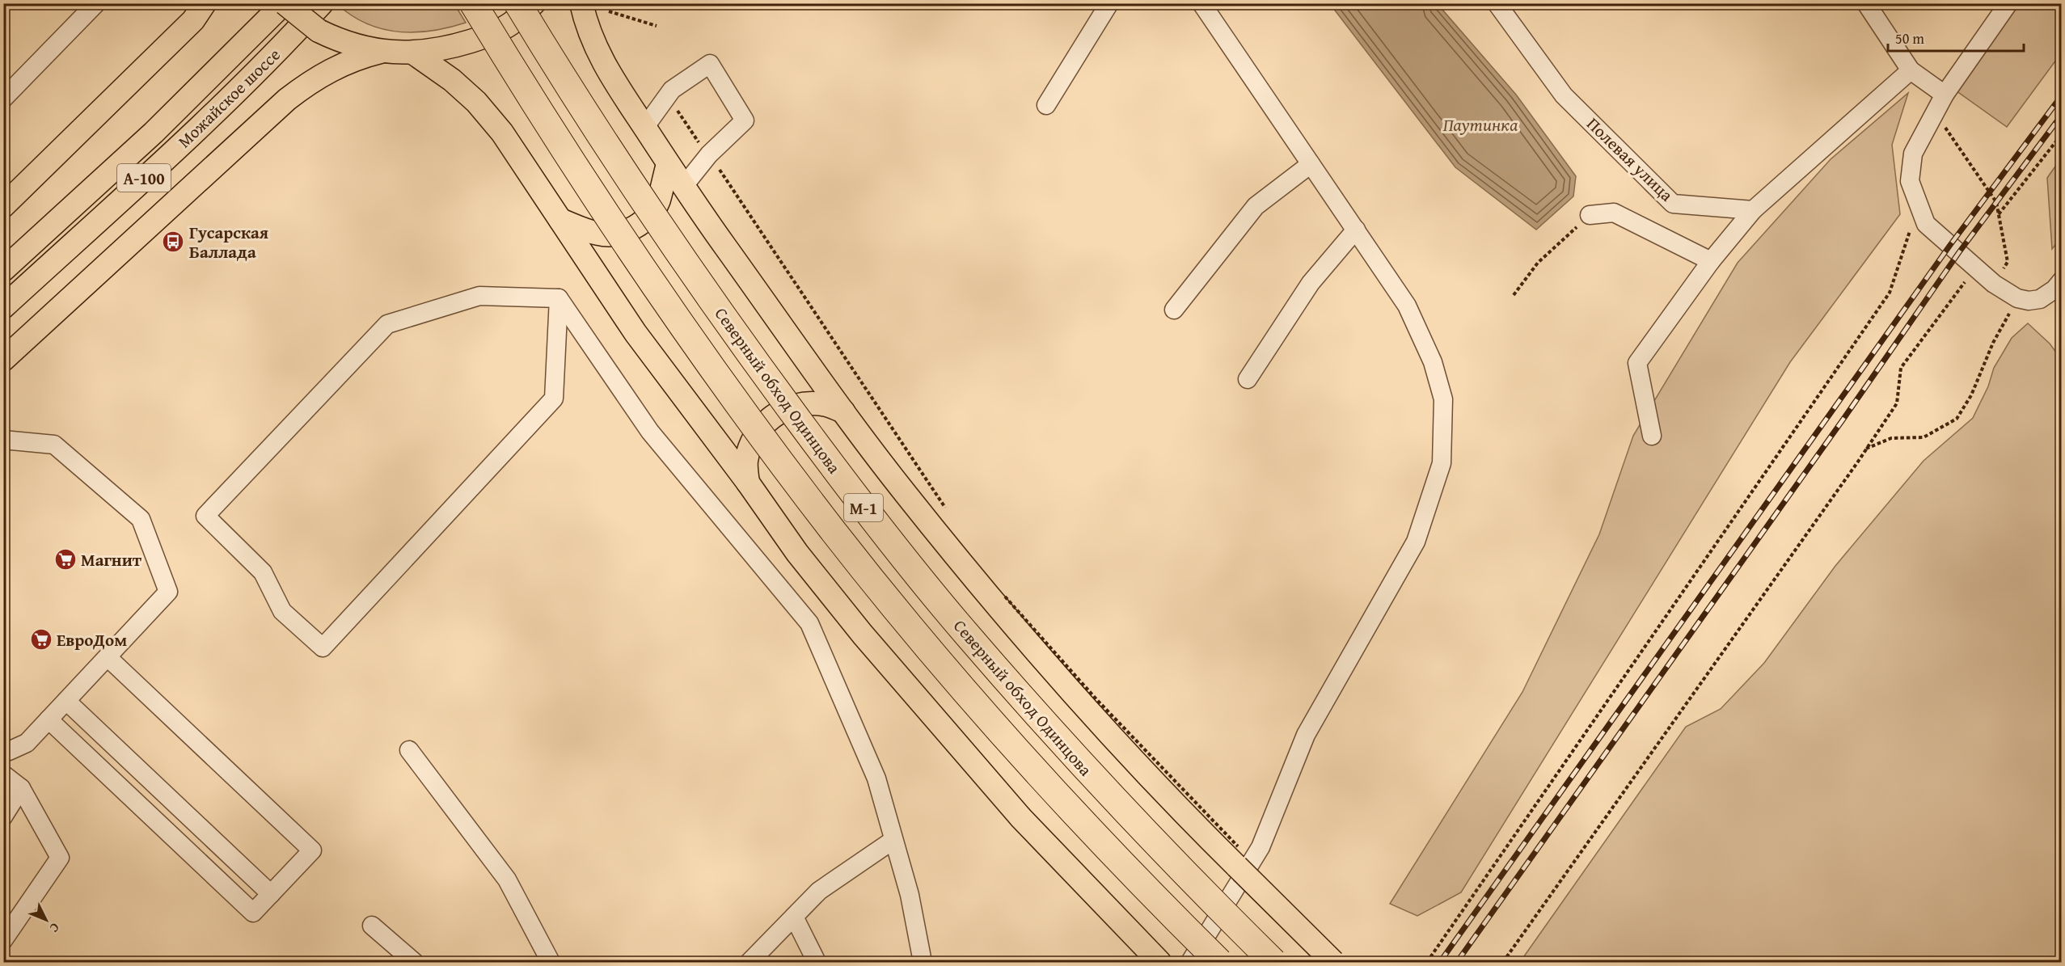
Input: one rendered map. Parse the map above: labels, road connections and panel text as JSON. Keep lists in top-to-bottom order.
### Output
{
  "streets": {
    "highway": ["Северный обход Одинцова", "М-1"],
    "main road": ["Можайское шоссе", "А-100"],
    "street": ["Полевая улица"]
  },
  "water": ["Паутинка"],
  "places": {
    "bus stop": ["Гусарская Баллада"],
    "supermarket": ["Магнит", "ЕвроДом"]
  },
  "scale_bar": "50 m",
  "north": "bottom right"
}
